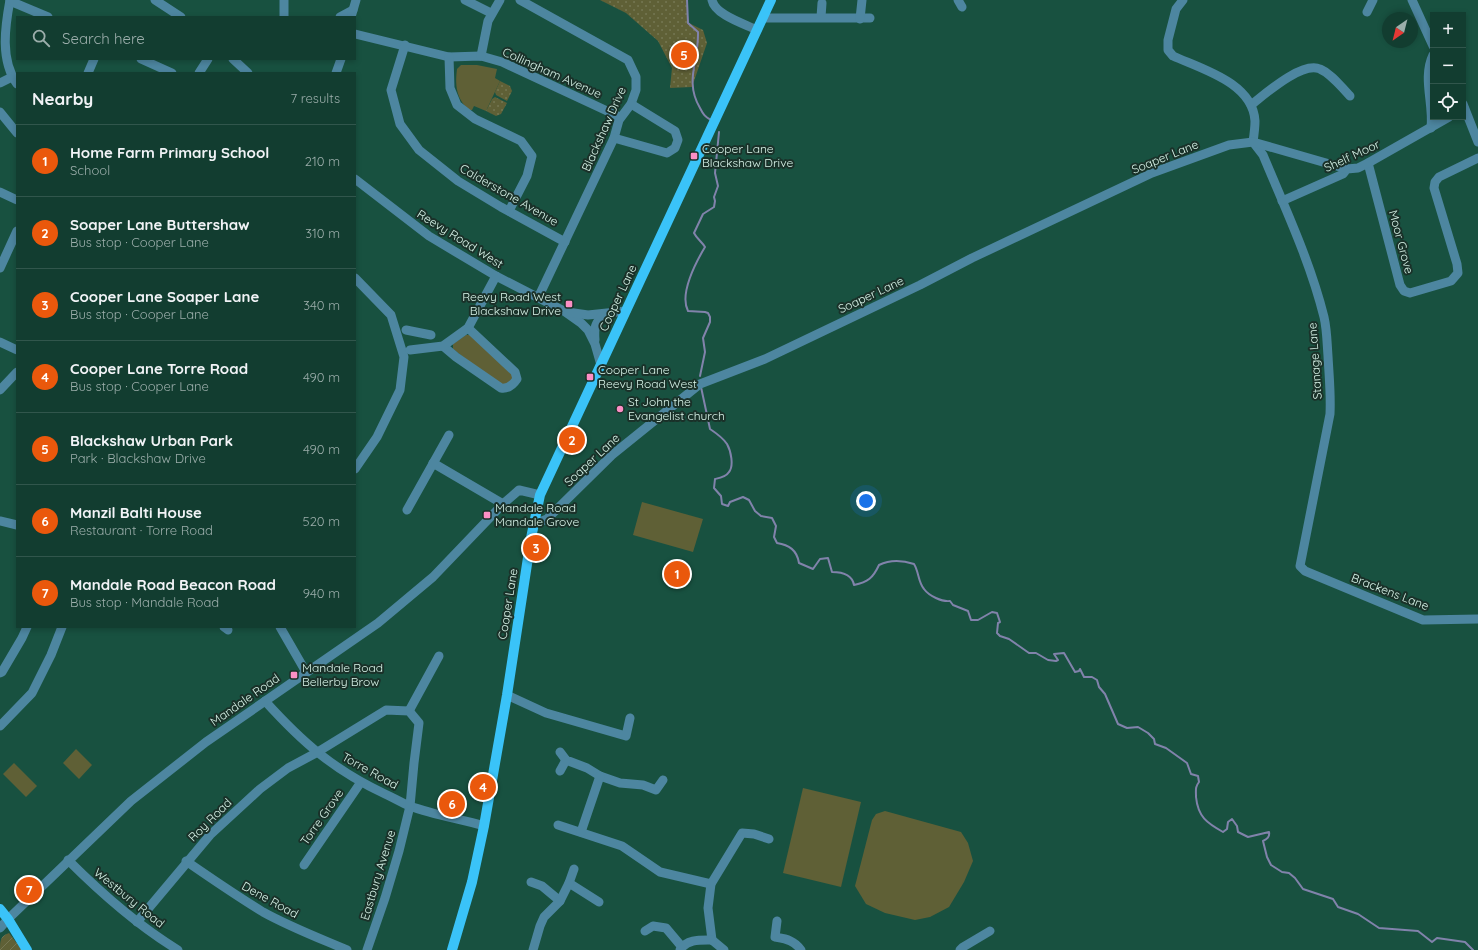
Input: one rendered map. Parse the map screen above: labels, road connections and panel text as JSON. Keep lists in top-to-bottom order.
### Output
{
  "streets": {
    "main road": ["Cooper Lane"],
    "street": [
      "Collingham Avenue",
      "Blackshaw Drive",
      "Shelf Moor",
      "Soaper Lane",
      "Calderstone Avenue",
      "Reevy Road West",
      "Moor Grove",
      "Stanage Lane",
      "Brackens Lane",
      "Mandale Road",
      "Torre Road",
      "Torre Grove",
      "Roy Road",
      "Eastbury Avenue",
      "Westbury Road",
      "Dene Road"
    ]
  },
  "crossings": [
    ["Collingham Avenue", "Blackshaw Drive"],
    ["Collingham Avenue", "Calderstone Avenue"],
    ["Blackshaw Drive", "Calderstone Avenue"],
    ["Blackshaw Drive", "Reevy Road West"],
    ["Shelf Moor", "Moor Grove"],
    ["Shelf Moor", "Stanage Lane"],
    ["Soaper Lane", "Cooper Lane"],
    ["Soaper Lane", "Stanage Lane"],
    ["Cooper Lane", "Mandale Road"],
    ["Cooper Lane", "Torre Road"],
    ["Stanage Lane", "Brackens Lane"],
    ["Mandale Road", "Torre Road"],
    ["Mandale Road", "Westbury Road"],
    ["Torre Road", "Torre Grove"],
    ["Torre Road", "Roy Road"],
    ["Torre Road", "Eastbury Avenue"],
    ["Roy Road", "Eastbury Avenue"],
    ["Roy Road", "Westbury Road"],
    ["Roy Road", "Dene Road"]
  ],
  "places": {
    "transit": [
      "Cooper Lane Blackshaw Drive",
      "Reevy Road West Blackshaw Drive",
      "Cooper Lane Reevy Road West",
      "Mandale Road Mandale Grove",
      "Mandale Road Bellerby Brow"
    ],
    "other": ["St John the Evangelist church"]
  },
  "north": "bottom left",
  "page": {
    "map_buttons": ["+", "−"],
    "search": "Search here",
    "pins": [
      "5",
      "2",
      "3",
      "1",
      "4",
      "6",
      "7"
    ],
    "heading": ["Nearby", "7 results"],
    "list": [
      {
        "mark": "1",
        "name": "Home Farm Primary School",
        "note": "School",
        "value": "210 m"
      },
      {
        "mark": "2",
        "name": "Soaper Lane Buttershaw",
        "note": "Bus stop · Cooper Lane",
        "value": "310 m"
      },
      {
        "mark": "3",
        "name": "Cooper Lane Soaper Lane",
        "note": "Bus stop · Cooper Lane",
        "value": "340 m"
      },
      {
        "mark": "4",
        "name": "Cooper Lane Torre Road",
        "note": "Bus stop · Cooper Lane",
        "value": "490 m"
      },
      {
        "mark": "5",
        "name": "Blackshaw Urban Park",
        "note": "Park · Blackshaw Drive",
        "value": "490 m"
      },
      {
        "mark": "6",
        "name": "Manzil Balti House",
        "note": "Restaurant · Torre Road",
        "value": "520 m"
      },
      {
        "mark": "7",
        "name": "Mandale Road Beacon Road",
        "note": "Bus stop · Mandale Road",
        "value": "940 m"
      }
    ]
  }
}
